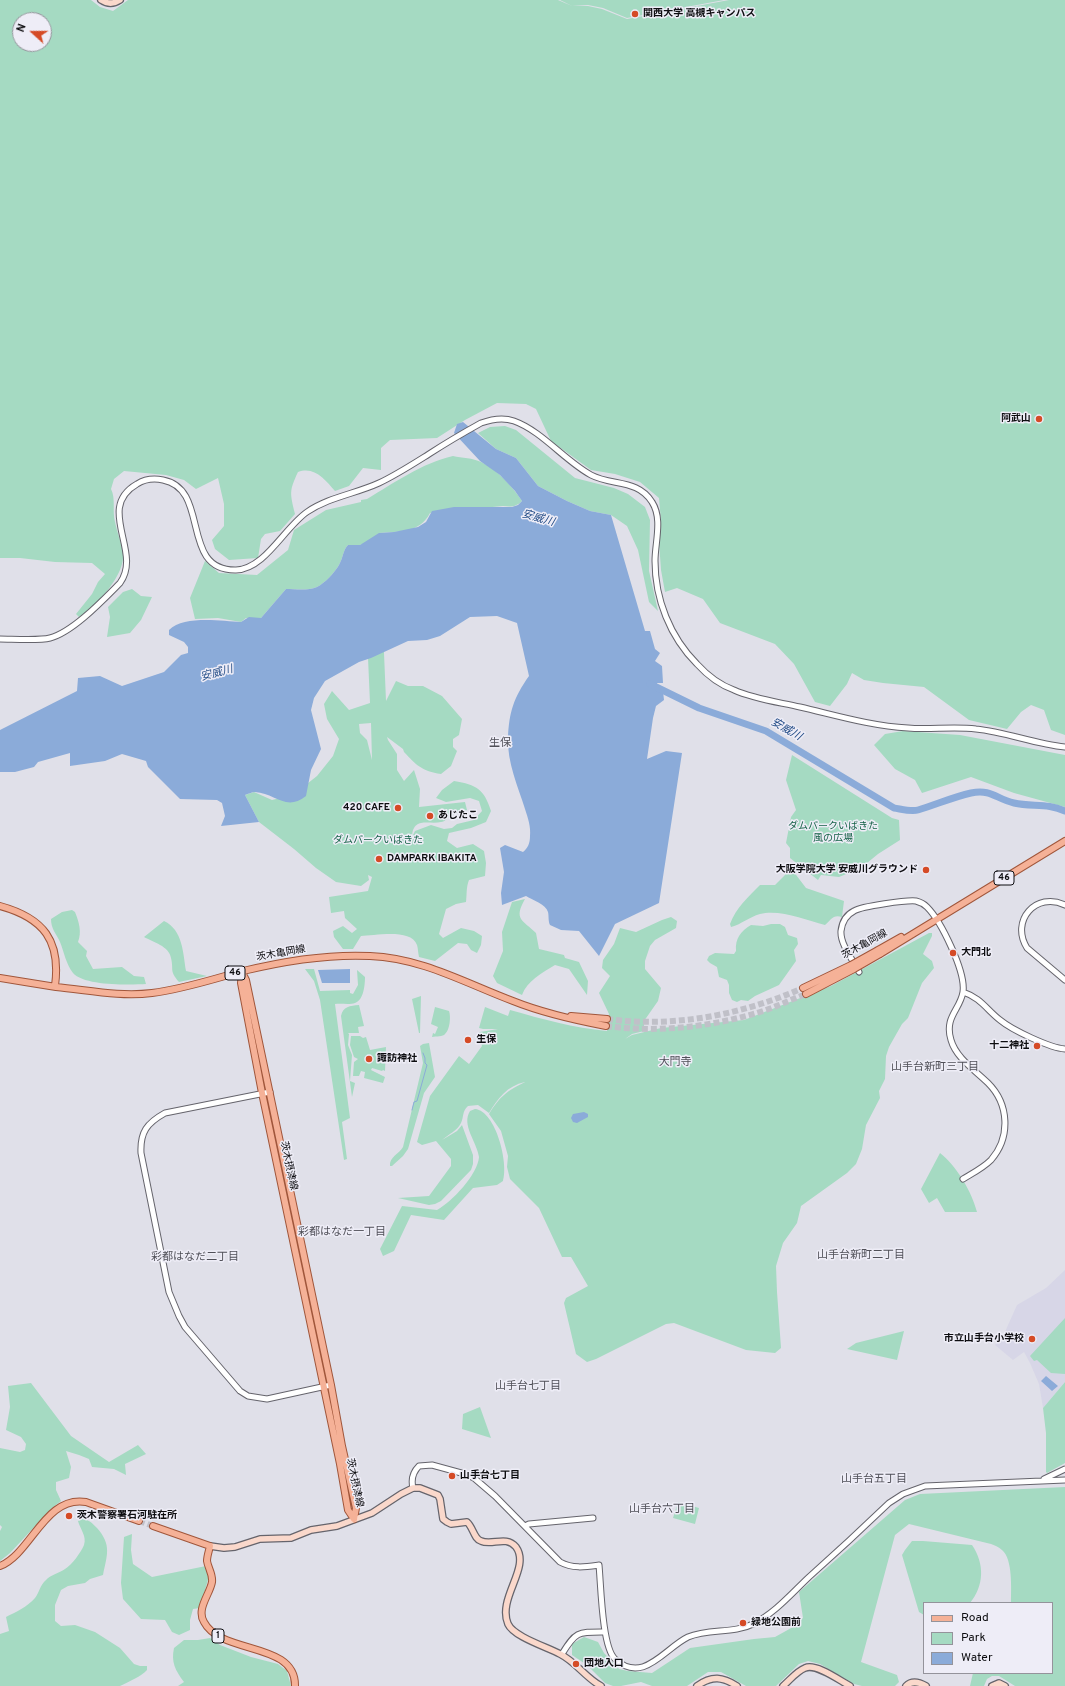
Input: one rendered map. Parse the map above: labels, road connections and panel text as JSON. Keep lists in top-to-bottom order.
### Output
{
  "streets": {
    "main road": [
      "46",
      "茨木亀岡線",
      "茨木摂津線",
      "1"
    ]
  },
  "crossings": [
    ["茨木亀岡線", "茨木摂津線"]
  ],
  "districts": [
    "生保",
    "大門寺",
    "山手台新町三丁目",
    "彩都はなだ一丁目",
    "山手台新町二丁目",
    "彩都はなだ二丁目",
    "山手台七丁目",
    "山手台五丁目",
    "山手台六丁目"
  ],
  "water": ["安威川"],
  "parks": ["ダムパークいばきた 風の広場", "ダムパークいばきた"],
  "places": [
    "関西大学 高槻キャンパス",
    "阿武山",
    "420 CAFE",
    "あじたこ",
    "DAMPARK IBAKITA",
    "大阪学院大学 安威川グラウンド",
    "大門北",
    "生保",
    "十二神社",
    "諏訪神社",
    "市立山手台小学校",
    "山手台七丁目",
    "茨木警察署石河駐在所",
    "緑地公園前",
    "団地入口"
  ],
  "legend": ["Road", "Park", "Water"],
  "north": "left"
}
